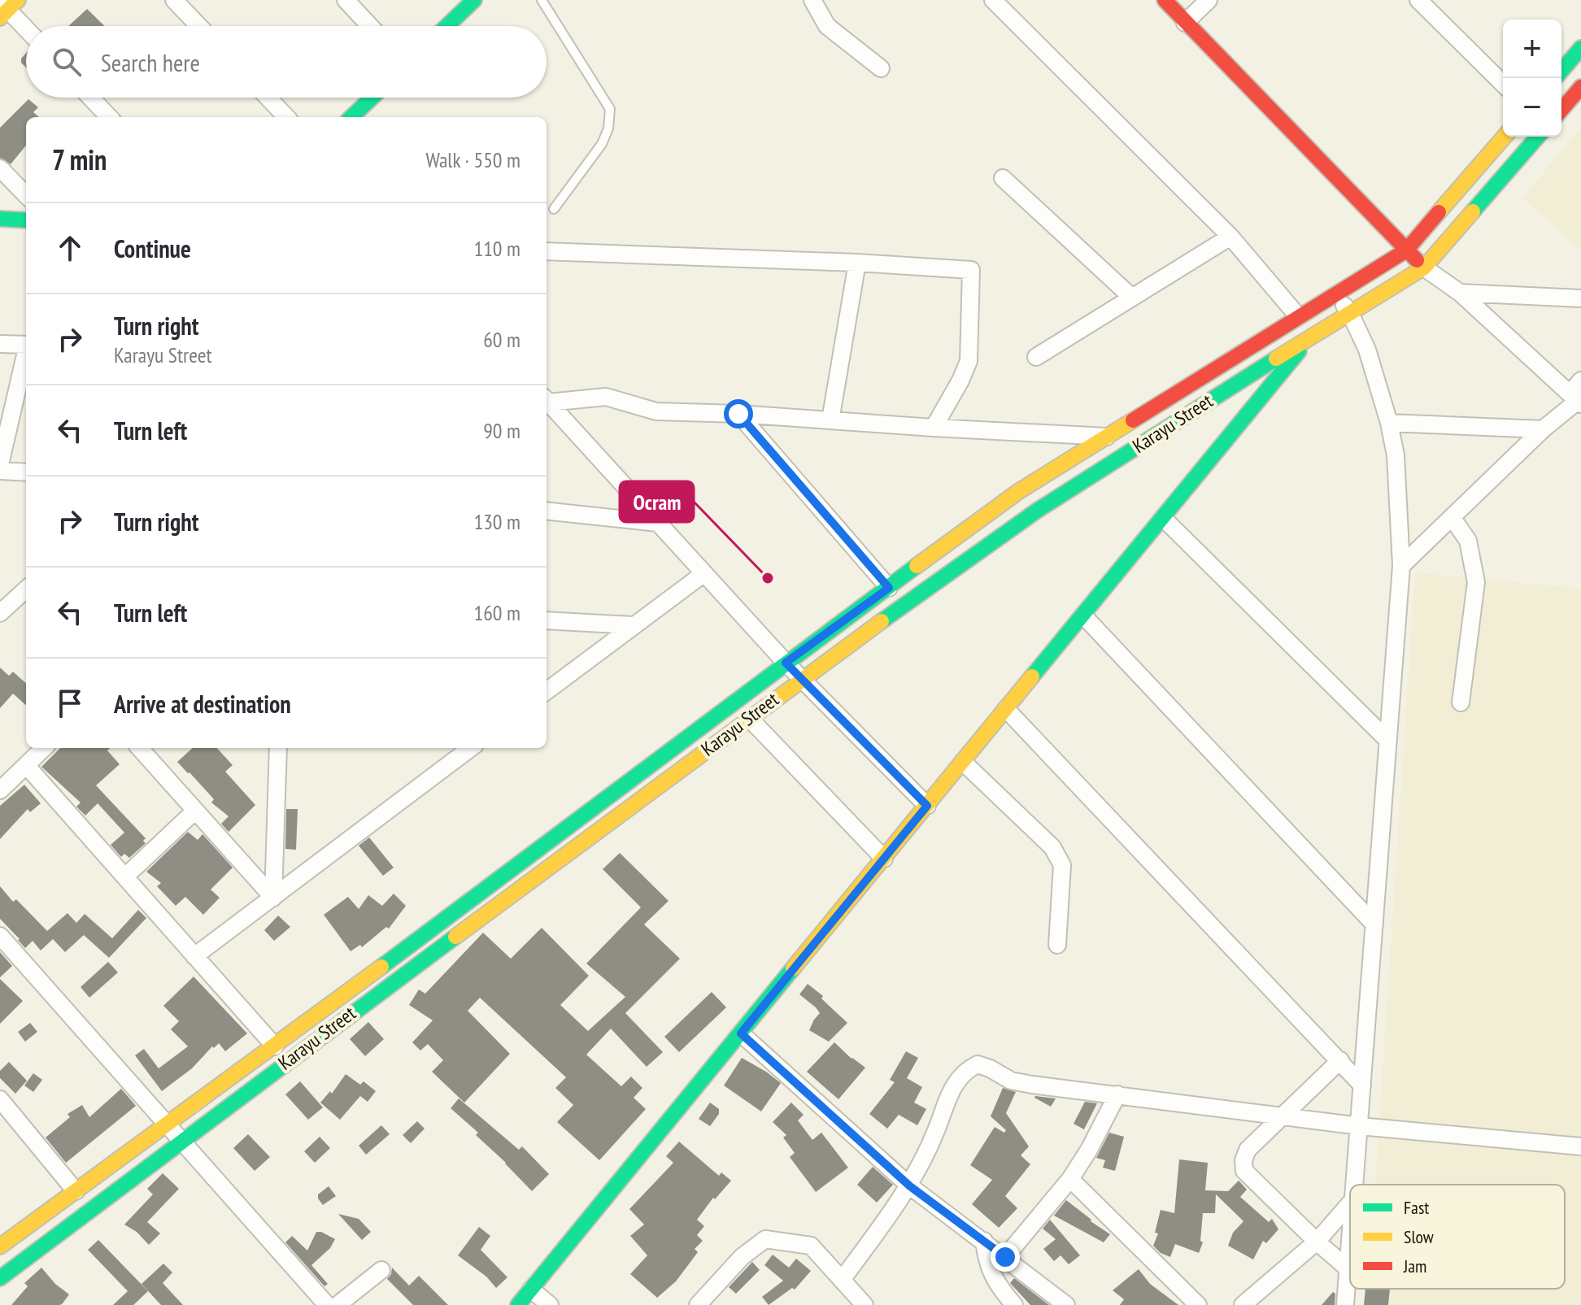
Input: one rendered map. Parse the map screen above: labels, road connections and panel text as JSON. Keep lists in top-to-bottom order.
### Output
{
  "streets": {
    "main road": ["Karayu Street"]
  },
  "places": ["Ocram"],
  "legend": ["Fast", "Slow", "Jam"],
  "page": {
    "map_buttons": ["+", "−"],
    "search": "Search here",
    "heading": ["7 min", "Walk · 550 m"],
    "list": [
      ["Continue", "110 m"],
      ["Turn right", "Karayu Street", "60 m"],
      ["Turn left", "90 m"],
      ["Turn right", "130 m"],
      ["Turn left", "160 m"],
      "Arrive at destination"
    ]
  }
}
